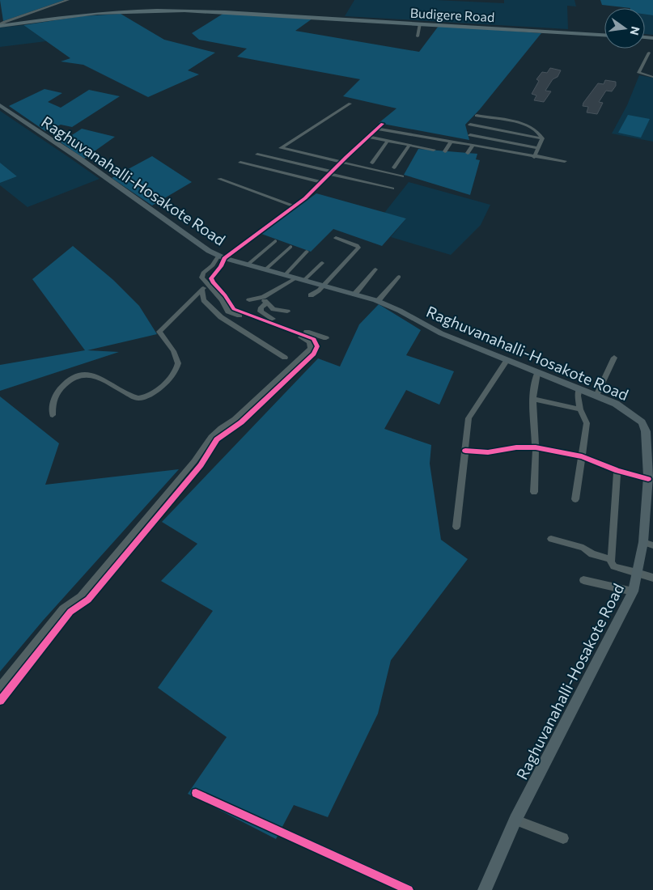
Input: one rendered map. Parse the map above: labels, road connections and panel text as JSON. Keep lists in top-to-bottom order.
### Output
{
  "streets": {
    "main road": ["Budigere Road", "Raghuvanahalli-Hosakote Road"]
  },
  "north": "right"
}
